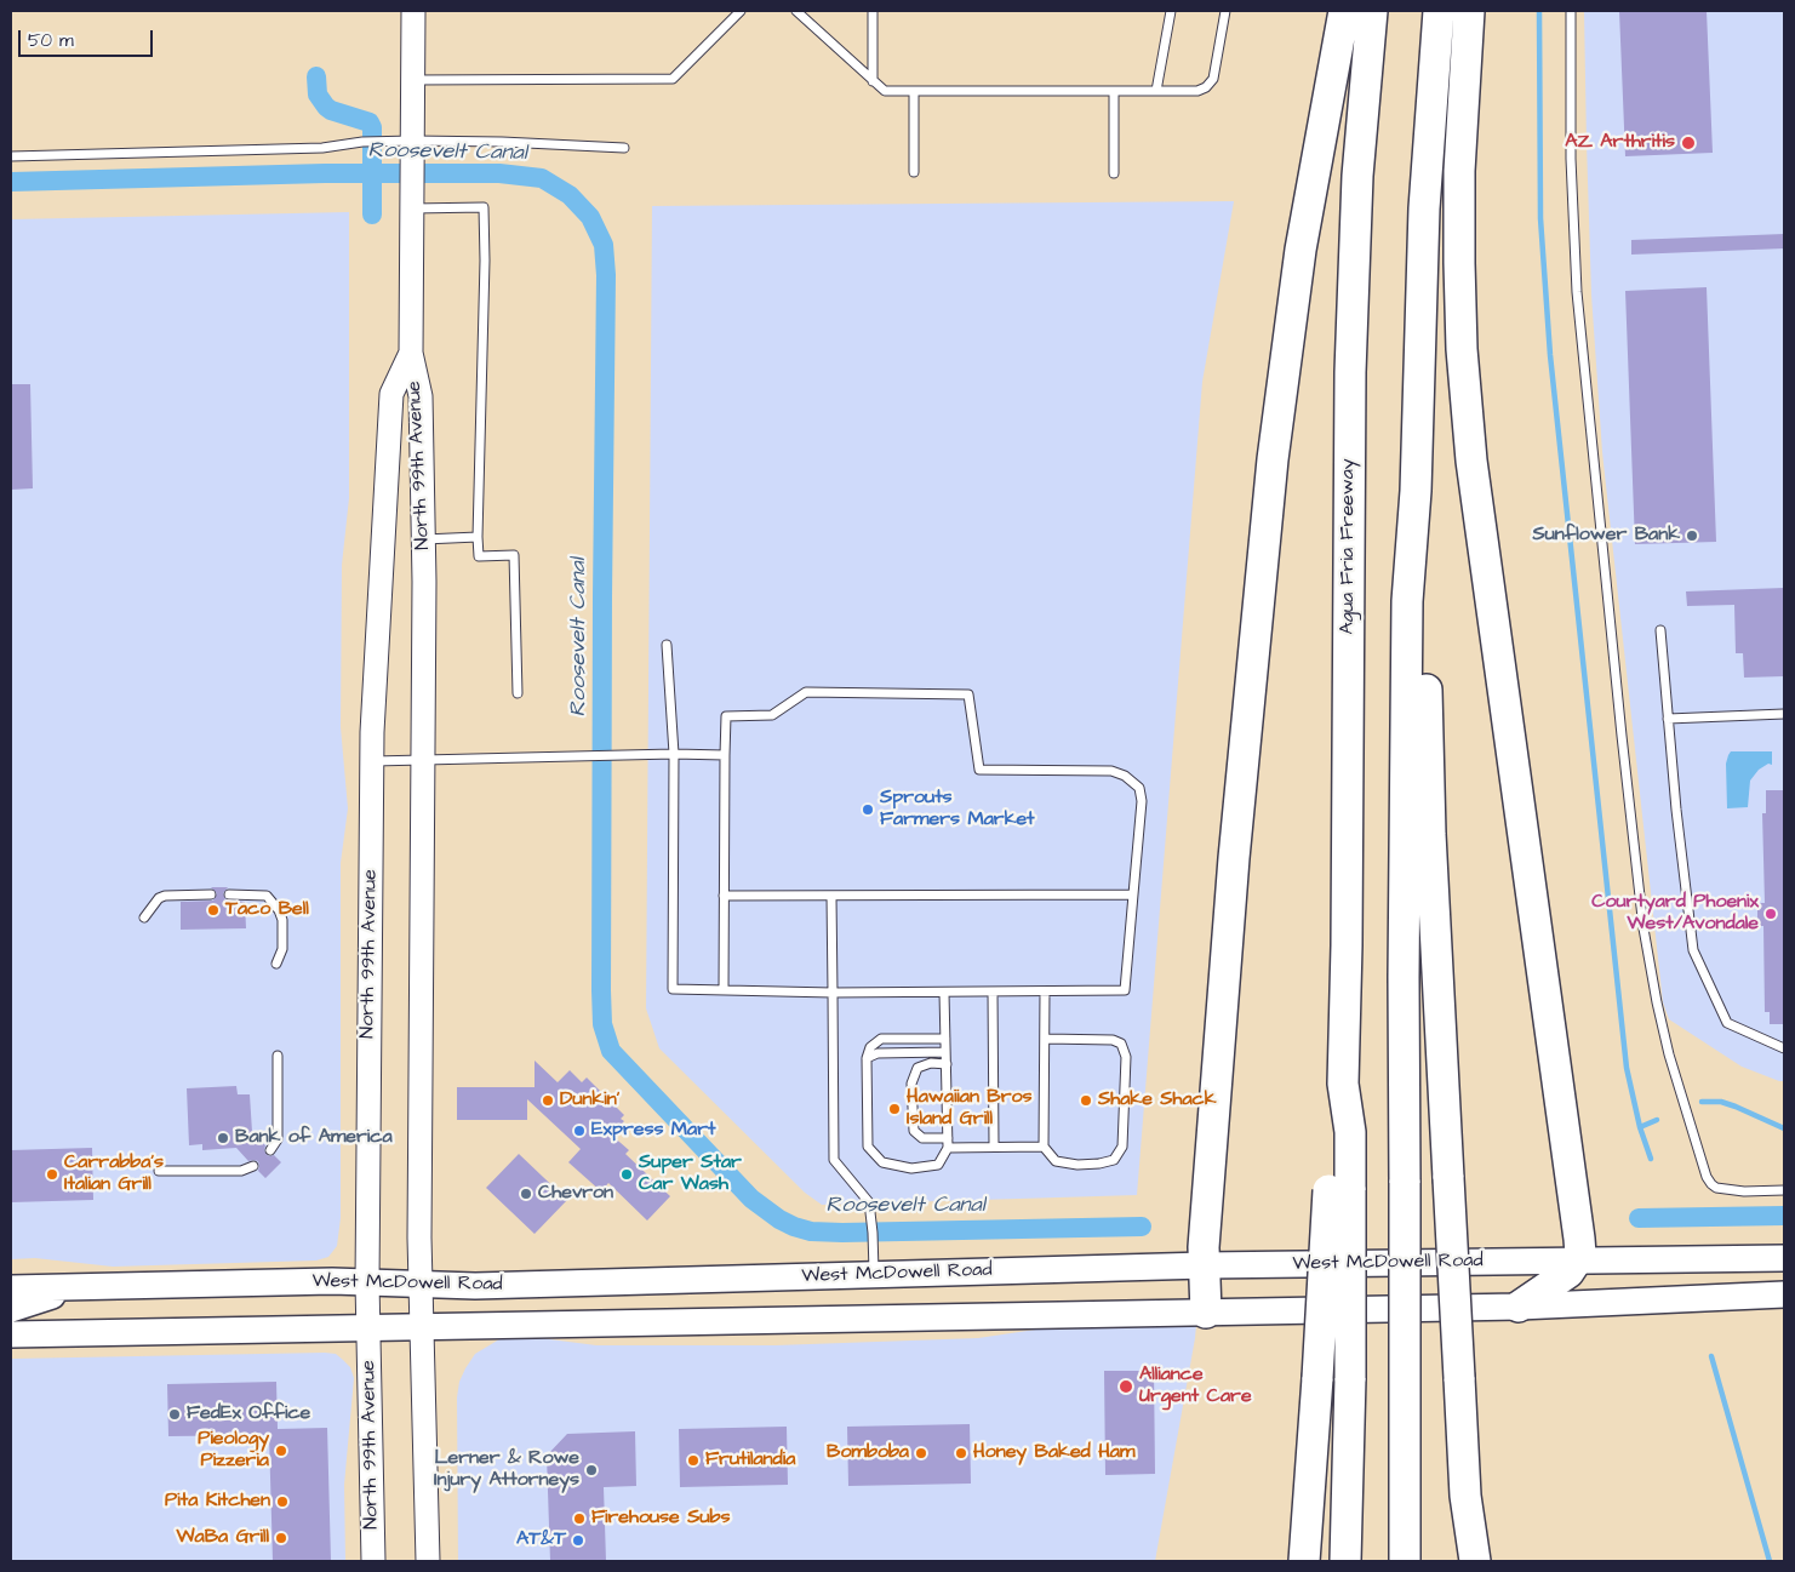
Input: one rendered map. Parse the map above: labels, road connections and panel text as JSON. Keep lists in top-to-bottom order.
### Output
{
  "streets": {
    "highway": ["Agua Fria Freeway"],
    "main road": ["North 99th Avenue", "West McDowell Road"]
  },
  "crossings": [
    ["North 99th Avenue", "West McDowell Road"]
  ],
  "water": ["Roosevelt Canal"],
  "places": [
    "AZ Arthritis",
    "Sunflower Bank",
    "Sprouts Farmers Market",
    "Taco Bell",
    "Courtyard Phoenix West/Avondale",
    "Dunkin'",
    "Shake Shack",
    "Hawaiian Bros Island Grill",
    "Express Mart",
    "Bank of America",
    "Carrabba's Italian Grill",
    "Super Star Car Wash",
    "Chevron",
    "Alliance Urgent Care",
    "FedEx Office",
    "Pieology Pizzeria",
    "Bomboba",
    "Honey Baked Ham",
    "Frutilandia",
    "Lerner & Rowe Injury Attorneys",
    "Pita Kitchen",
    "Firehouse Subs",
    "WaBa Grill",
    "AT&T"
  ],
  "scale_bar": "50 m"
}
